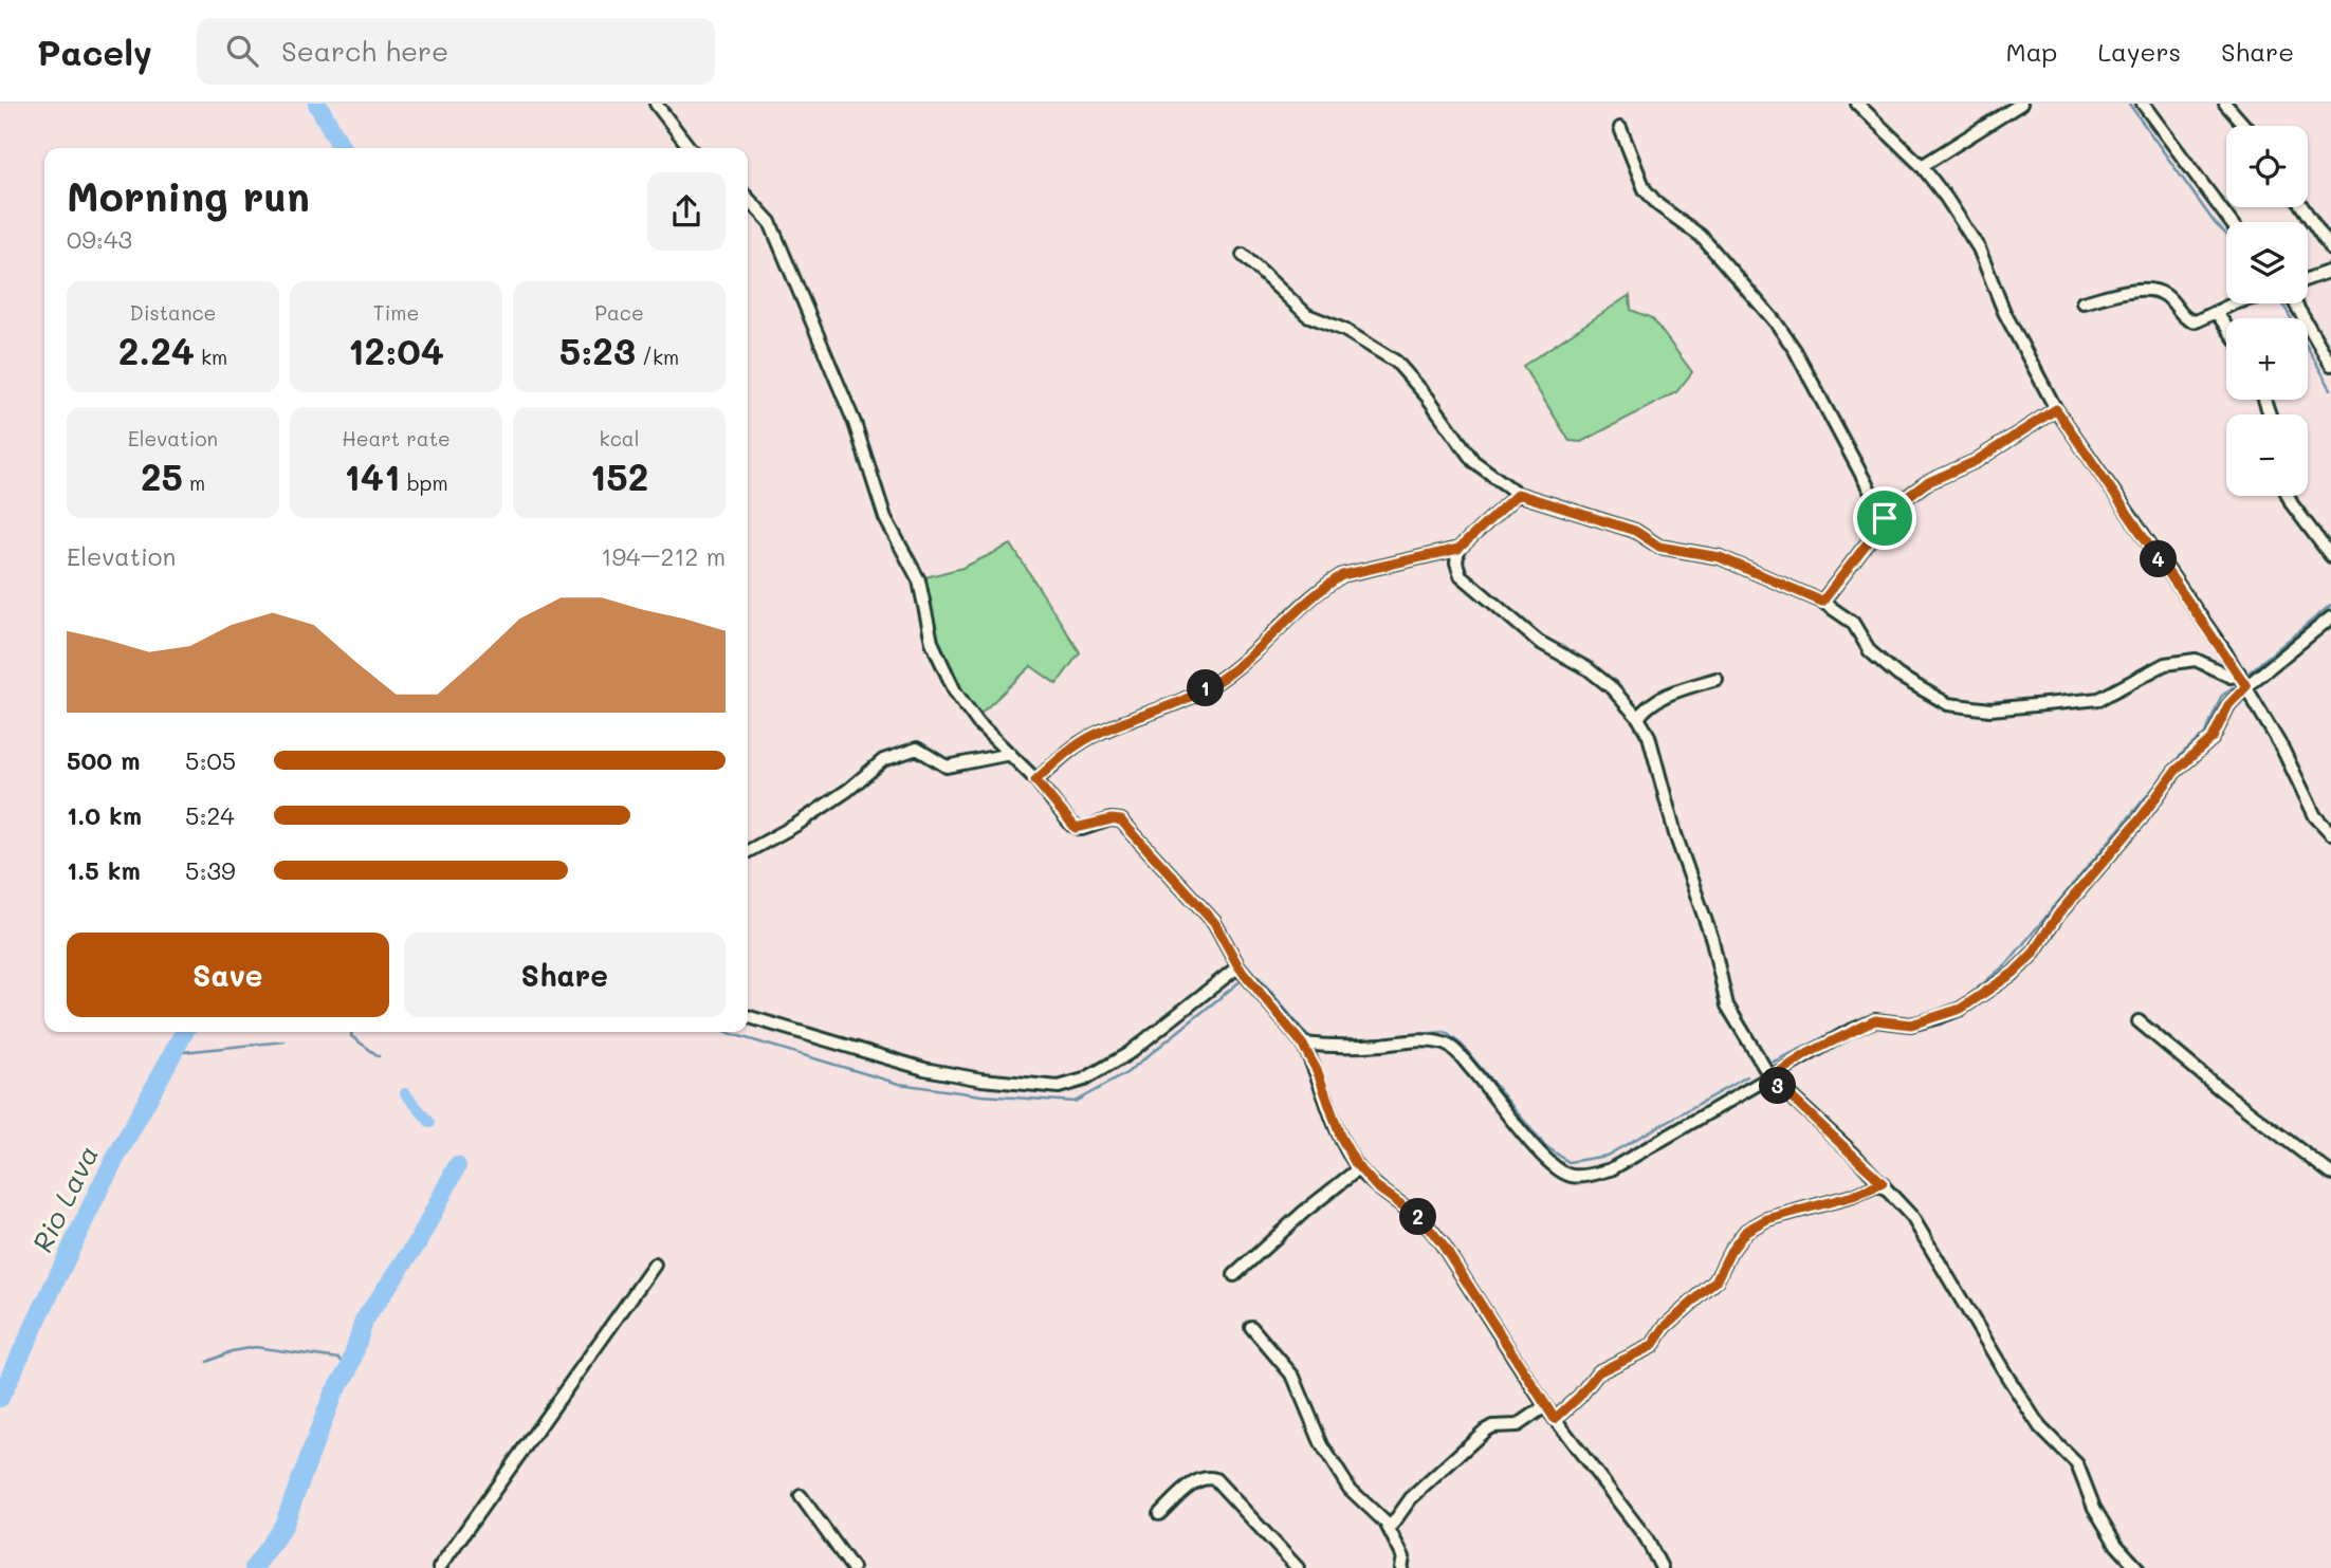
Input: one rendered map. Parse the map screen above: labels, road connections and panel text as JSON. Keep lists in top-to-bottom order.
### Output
{
  "water": ["Rio Lava"],
  "page": {
    "header": "Pacely",
    "search": "Search here",
    "nav": ["Map", "Layers", "Share"],
    "map_buttons": ["+", "−"],
    "heading": ["Morning run", "09:43"],
    "stats": [
      ["Distance", "2.24 km"],
      ["Time", "12:04"],
      ["Pace", "5:23 /km"],
      ["Elevation", "25 m"],
      ["Heart rate", "141 bpm"],
      ["kcal", "152"]
    ],
    "chart": ["Elevation", "194–212 m"],
    "pins": [
      "4",
      "1",
      "3",
      "2"
    ],
    "list": [
      {
        "name": "500 m",
        "note": "5:05"
      },
      {
        "name": "1.0 km",
        "note": "5:24"
      },
      {
        "name": "1.5 km",
        "note": "5:39"
      }
    ],
    "buttons": ["Save", "Share"]
  }
}
